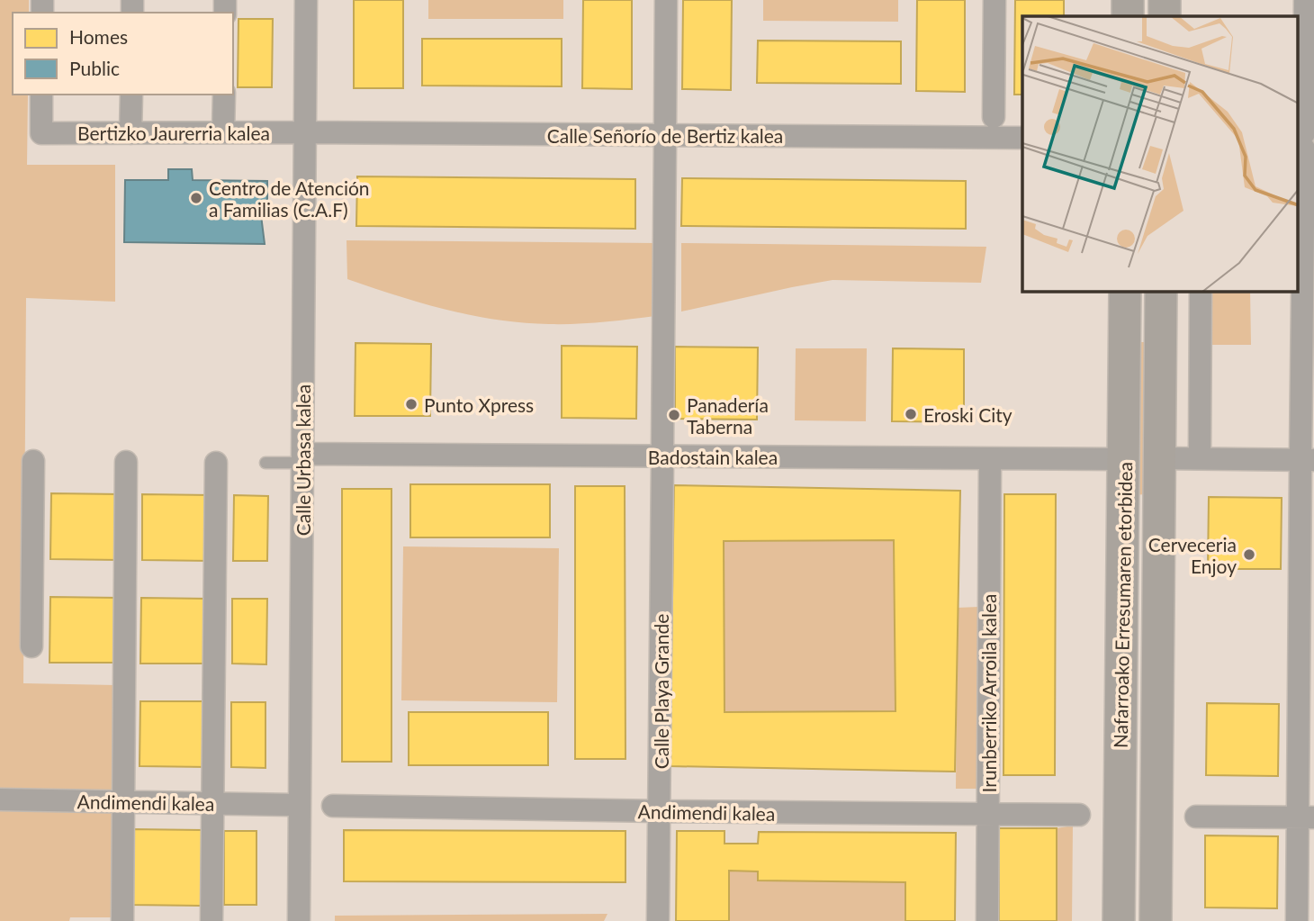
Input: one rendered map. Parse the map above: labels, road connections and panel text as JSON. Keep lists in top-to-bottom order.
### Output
{
  "streets": {
    "street": [
      "Bertizko Jaurerria kalea",
      "Calle Señorío de Bertiz kalea",
      "Badostain kalea",
      "Calle Urbasa kalea",
      "Nafarroako Erresumaren etorbidea",
      "Calle Playa Grande",
      "Irunberriko Arroila kalea",
      "Andimendi kalea"
    ]
  },
  "crossings": [
    ["Bertizko Jaurerria kalea", "Calle Señorío de Bertiz kalea"],
    ["Bertizko Jaurerria kalea", "Calle Urbasa kalea"],
    ["Calle Señorío de Bertiz kalea", "Calle Urbasa kalea"],
    ["Badostain kalea", "Calle Urbasa kalea"],
    ["Badostain kalea", "Nafarroako Erresumaren etorbidea"],
    ["Calle Playa Grande", "Andimendi kalea"],
    ["Irunberriko Arroila kalea", "Andimendi kalea"]
  ],
  "places": [
    "Centro de Atención a Familias (C.A.F)",
    "Punto Xpress",
    "Eroski City",
    "Panadería Taberna",
    "Cerveceria Enjoy"
  ],
  "legend": ["Homes", "Public"]
}
